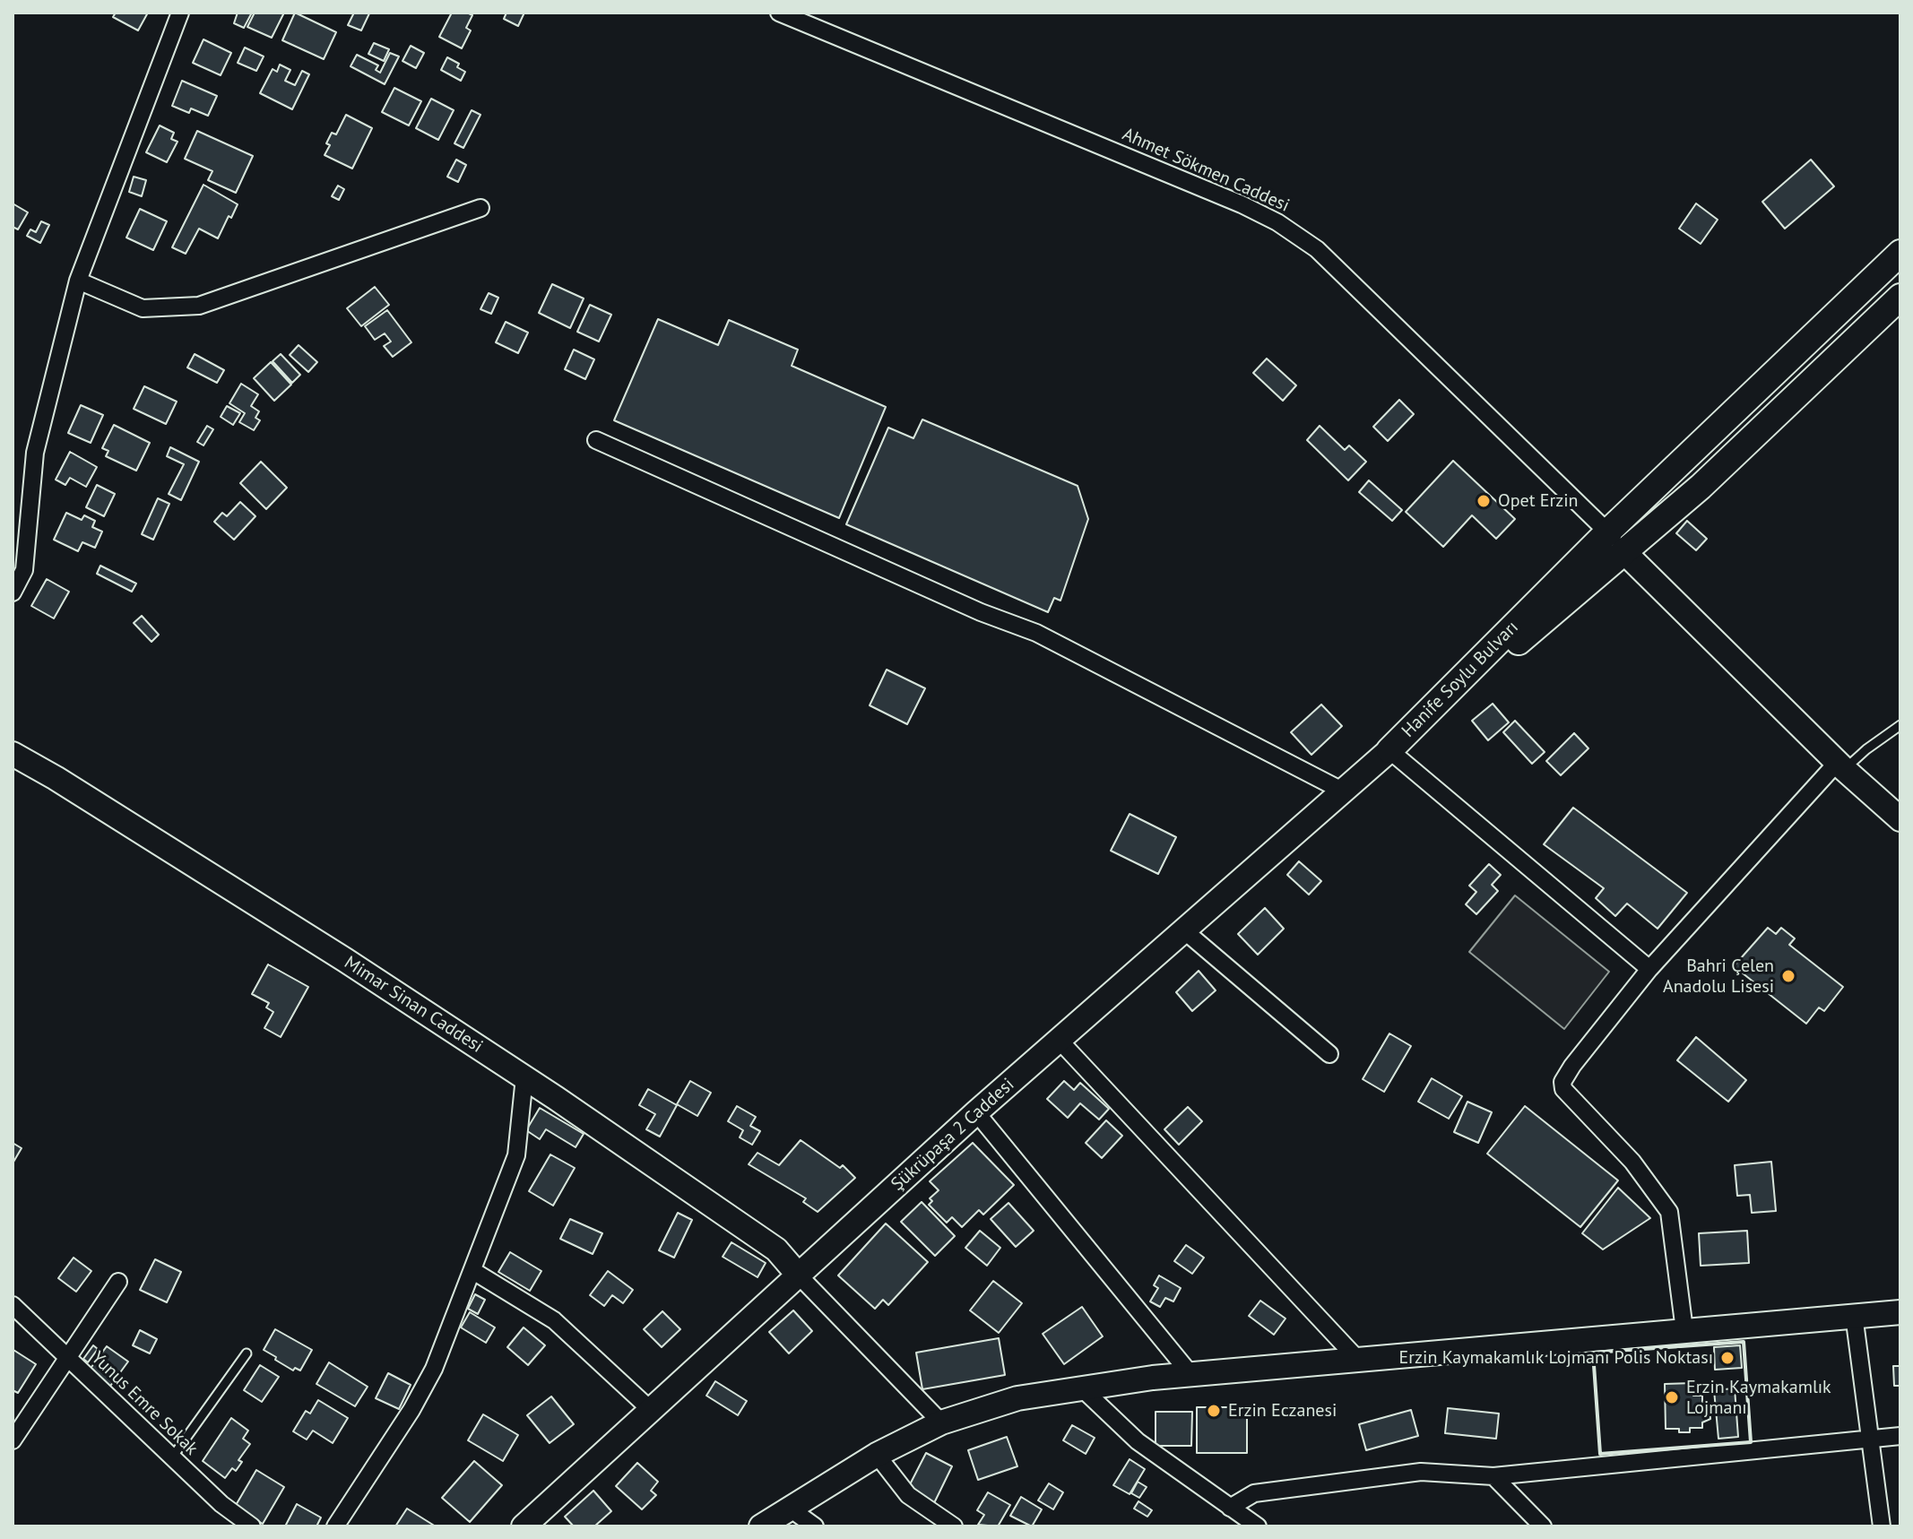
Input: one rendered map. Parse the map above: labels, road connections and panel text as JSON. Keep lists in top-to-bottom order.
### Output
{
  "streets": {
    "main road": ["Hanife Soylu Bulvarı"],
    "street": [
      "Ahmet Sökmen Caddesi",
      "Mimar Sinan Caddesi",
      "Şükrüpaşa 2 Caddesi",
      "Yunus Emre Sokak"
    ]
  },
  "crossings": [
    ["Ahmet Sökmen Caddesi", "Hanife Soylu Bulvarı"],
    ["Hanife Soylu Bulvarı", "Şükrüpaşa 2 Caddesi"],
    ["Mimar Sinan Caddesi", "Şükrüpaşa 2 Caddesi"]
  ],
  "places": [
    "Opet Erzin",
    "Bahri Çelen Anadolu Lisesi",
    "Erzin Kaymakamlık Lojmanı Polis Noktası",
    "Erzin Kaymakamlık Lojmanı",
    "Erzin Eczanesi"
  ]
}
